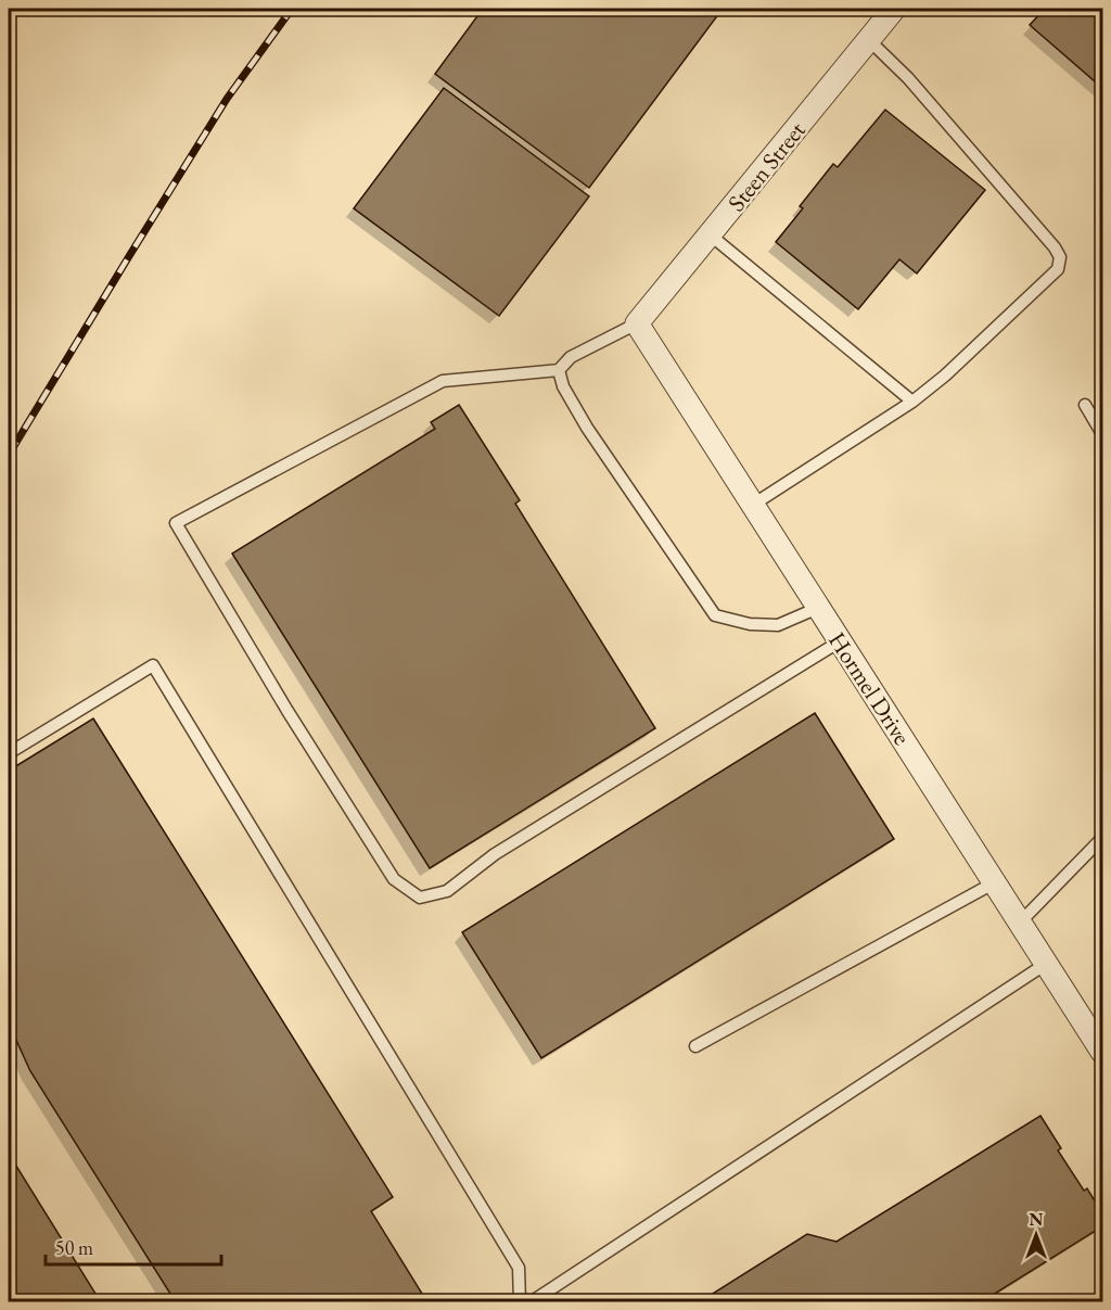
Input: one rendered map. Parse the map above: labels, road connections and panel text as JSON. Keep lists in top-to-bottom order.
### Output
{
  "streets": {
    "street": ["Steen Street", "Hormel Drive"]
  },
  "crossings": [
    ["Steen Street", "Hormel Drive"]
  ],
  "scale_bar": "50 m",
  "north": "top"
}
